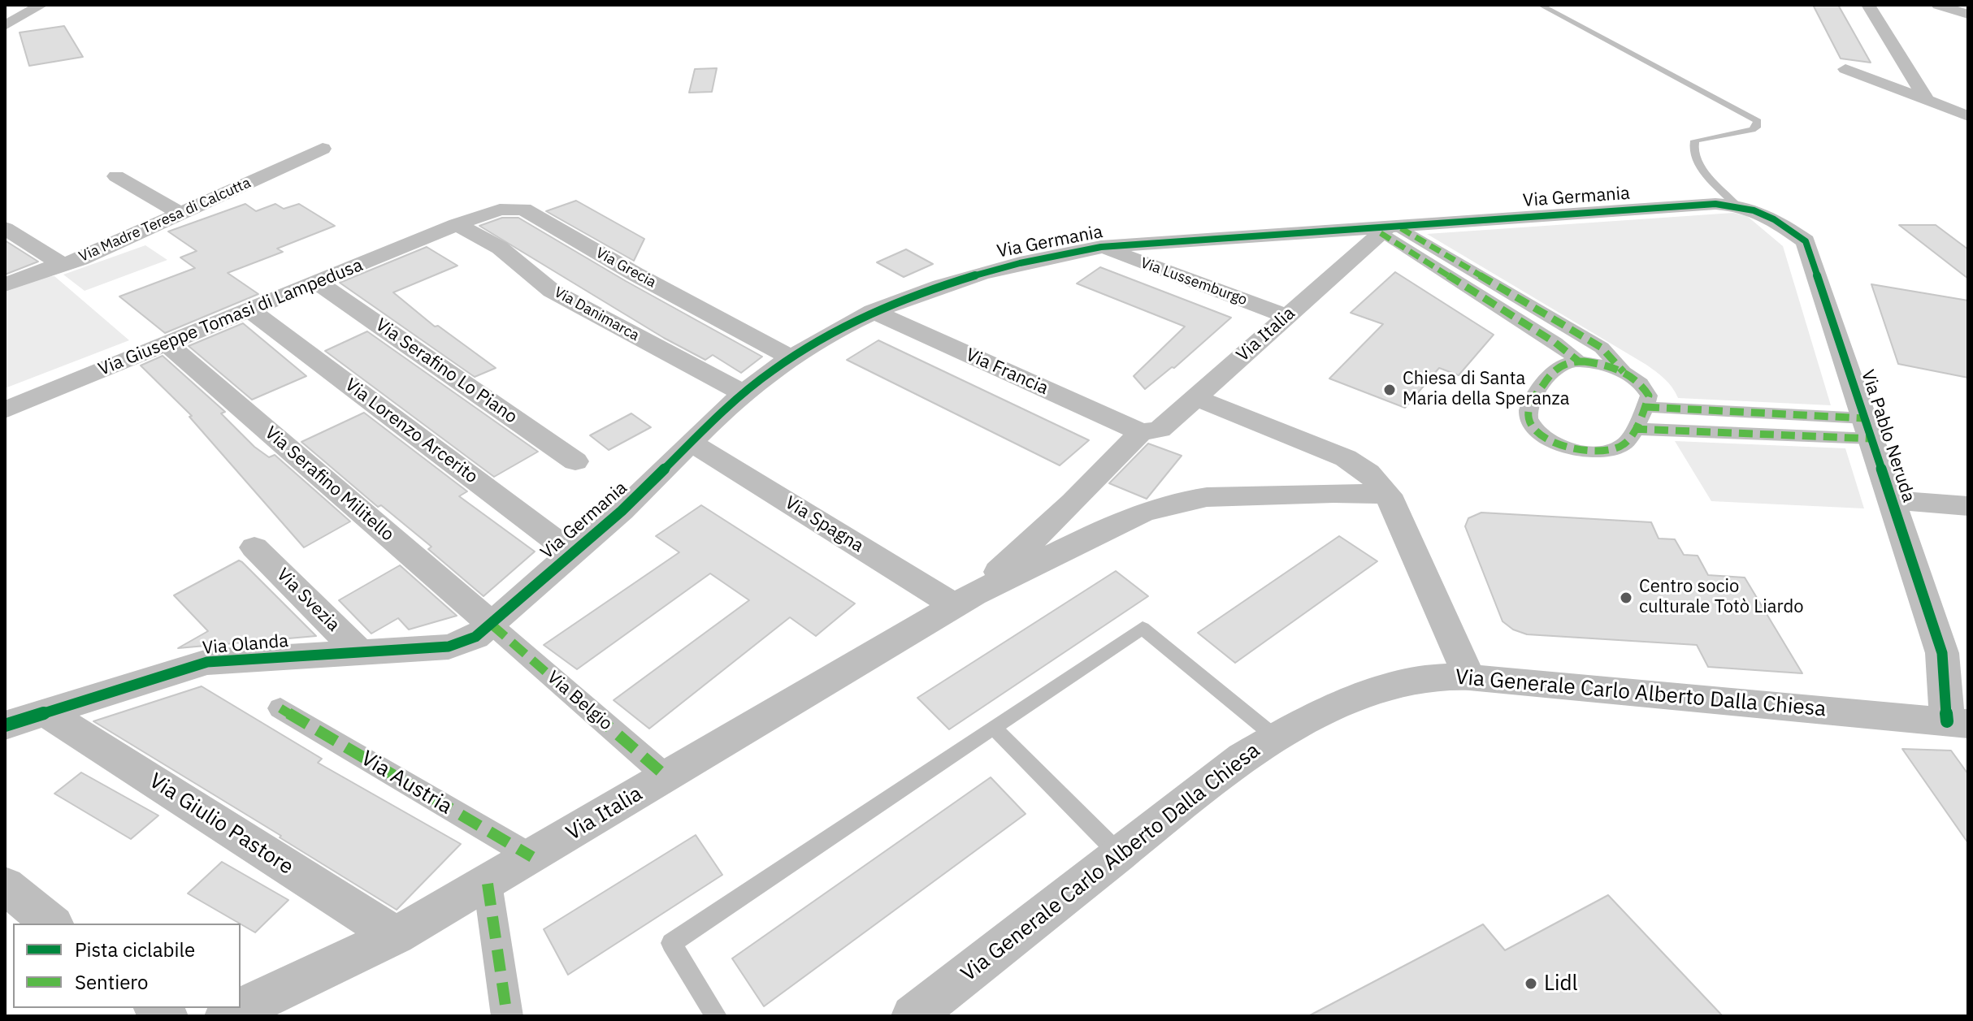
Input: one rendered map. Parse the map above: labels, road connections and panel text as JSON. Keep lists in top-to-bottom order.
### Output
{
  "streets": {
    "street": [
      "Via Germania",
      "Via Madre Teresa di Calcutta",
      "Via Grecia",
      "Via Lussemburgo",
      "Via Danimarca",
      "Via Giuseppe Tomasi di Lampedusa",
      "Via Italia",
      "Via Serafino Lo Piano",
      "Via Francia",
      "Via Lorenzo Arcerito",
      "Via Pablo Neruda",
      "Via Serafino Militello",
      "Via Spagna",
      "Via Svezia",
      "Via Olanda",
      "Via Generale Carlo Alberto Dalla Chiesa",
      "Via Belgio",
      "Via Austria",
      "Via Giulio Pastore"
    ]
  },
  "crossings": [
    ["Via Germania", "Via Grecia"],
    ["Via Germania", "Via Lussemburgo"],
    ["Via Germania", "Via Danimarca"],
    ["Via Germania", "Via Italia"],
    ["Via Germania", "Via Francia"],
    ["Via Germania", "Via Lorenzo Arcerito"],
    ["Via Germania", "Via Pablo Neruda"],
    ["Via Germania", "Via Serafino Militello"],
    ["Via Germania", "Via Spagna"],
    ["Via Germania", "Via Olanda"],
    ["Via Germania", "Via Belgio"],
    ["Via Grecia", "Via Danimarca"],
    ["Via Grecia", "Via Giuseppe Tomasi di Lampedusa"],
    ["Via Lussemburgo", "Via Italia"],
    ["Via Danimarca", "Via Giuseppe Tomasi di Lampedusa"],
    ["Via Giuseppe Tomasi di Lampedusa", "Via Serafino Lo Piano"],
    ["Via Giuseppe Tomasi di Lampedusa", "Via Lorenzo Arcerito"],
    ["Via Giuseppe Tomasi di Lampedusa", "Via Serafino Militello"],
    ["Via Italia", "Via Francia"],
    ["Via Italia", "Via Spagna"],
    ["Via Italia", "Via Belgio"],
    ["Via Italia", "Via Austria"],
    ["Via Italia", "Via Giulio Pastore"],
    ["Via Pablo Neruda", "Via Generale Carlo Alberto Dalla Chiesa"],
    ["Via Serafino Militello", "Via Olanda"],
    ["Via Serafino Militello", "Via Belgio"],
    ["Via Svezia", "Via Olanda"],
    ["Via Olanda", "Via Belgio"],
    ["Via Olanda", "Via Giulio Pastore"]
  ],
  "places": ["Chiesa di Santa Maria della Speranza", "Centro socio culturale Totò Liardo", "Lidl"],
  "legend": ["Pista ciclabile", "Sentiero"]
}
